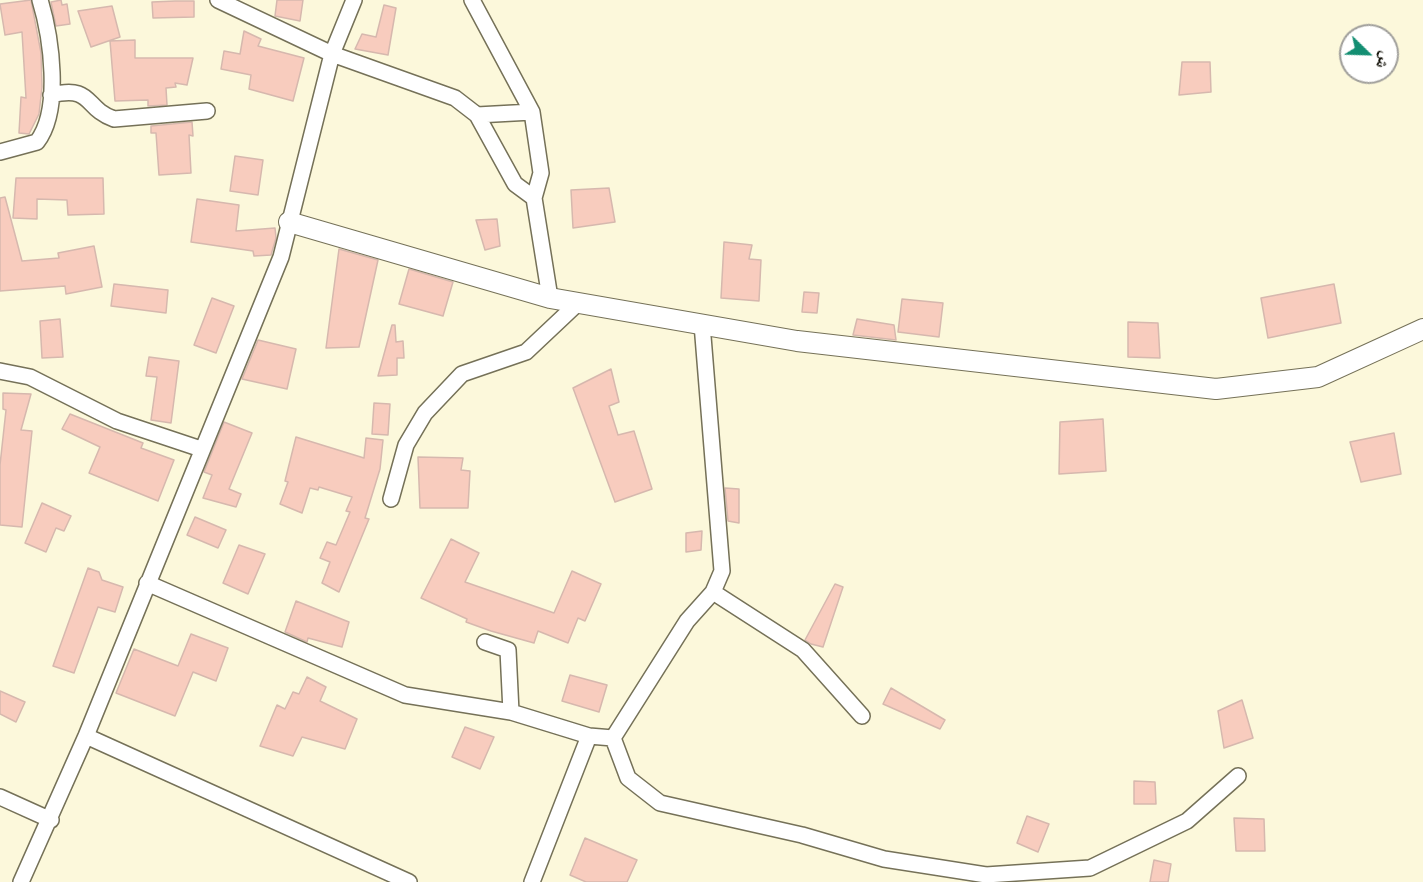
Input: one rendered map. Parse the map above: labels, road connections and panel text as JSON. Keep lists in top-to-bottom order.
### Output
{
  "north": "bottom right"
}
